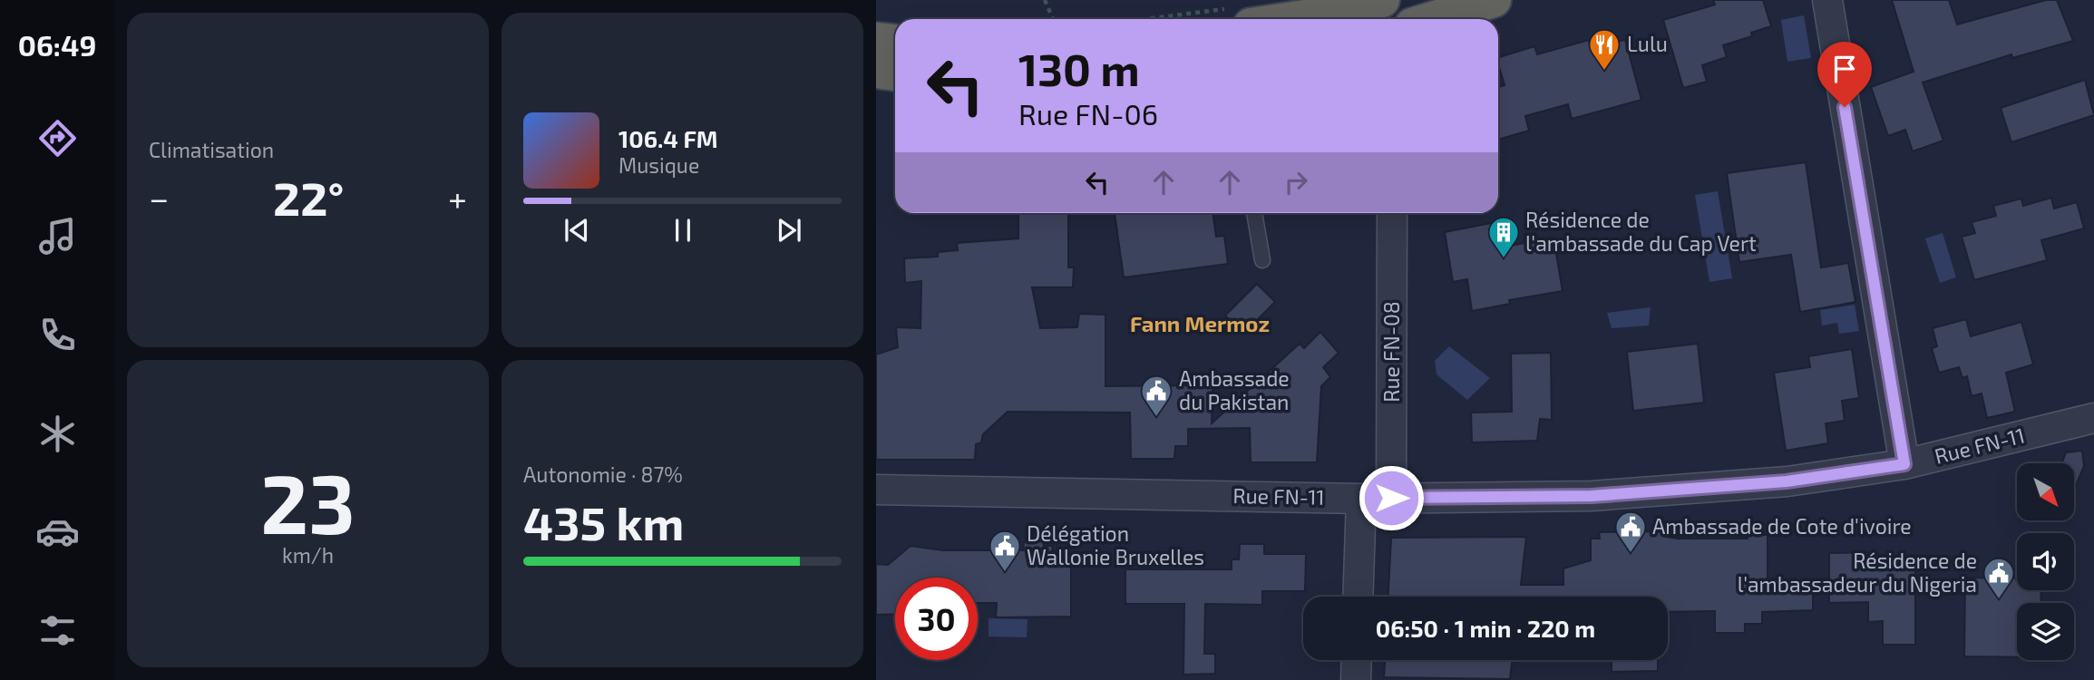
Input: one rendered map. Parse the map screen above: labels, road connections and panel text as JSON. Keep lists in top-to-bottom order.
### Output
{
  "streets": {
    "street": ["Rue FN-08", "Rue FN-11"]
  },
  "crossings": [
    ["Rue FN-08", "Rue FN-11"]
  ],
  "districts": ["Fann Mermoz"],
  "places": {
    "restaurant": ["Lulu"],
    "building": ["Résidence de l'ambassade du Cap Vert"],
    "public building": [
      "Ambassade du Pakistan",
      "Ambassade de Cote d'ivoire",
      "Délégation Wallonie Bruxelles",
      "Résidence de l'ambassadeur du Nigeria"
    ]
  },
  "north": "bottom right",
  "page": {
    "tabs": "06:49",
    "tile": [
      "Climatisation",
      ["23", "km/h"],
      ["Autonomie · 87%", "435 km"]
    ],
    "turn": ["130 m", "Rue FN-06"],
    "song": ["106.4 FM", "Musique"],
    "heat": ["−", "22°", "+"],
    "limit": "30",
    "trip": "06:50 · 1 min · 220 m"
  }
}
